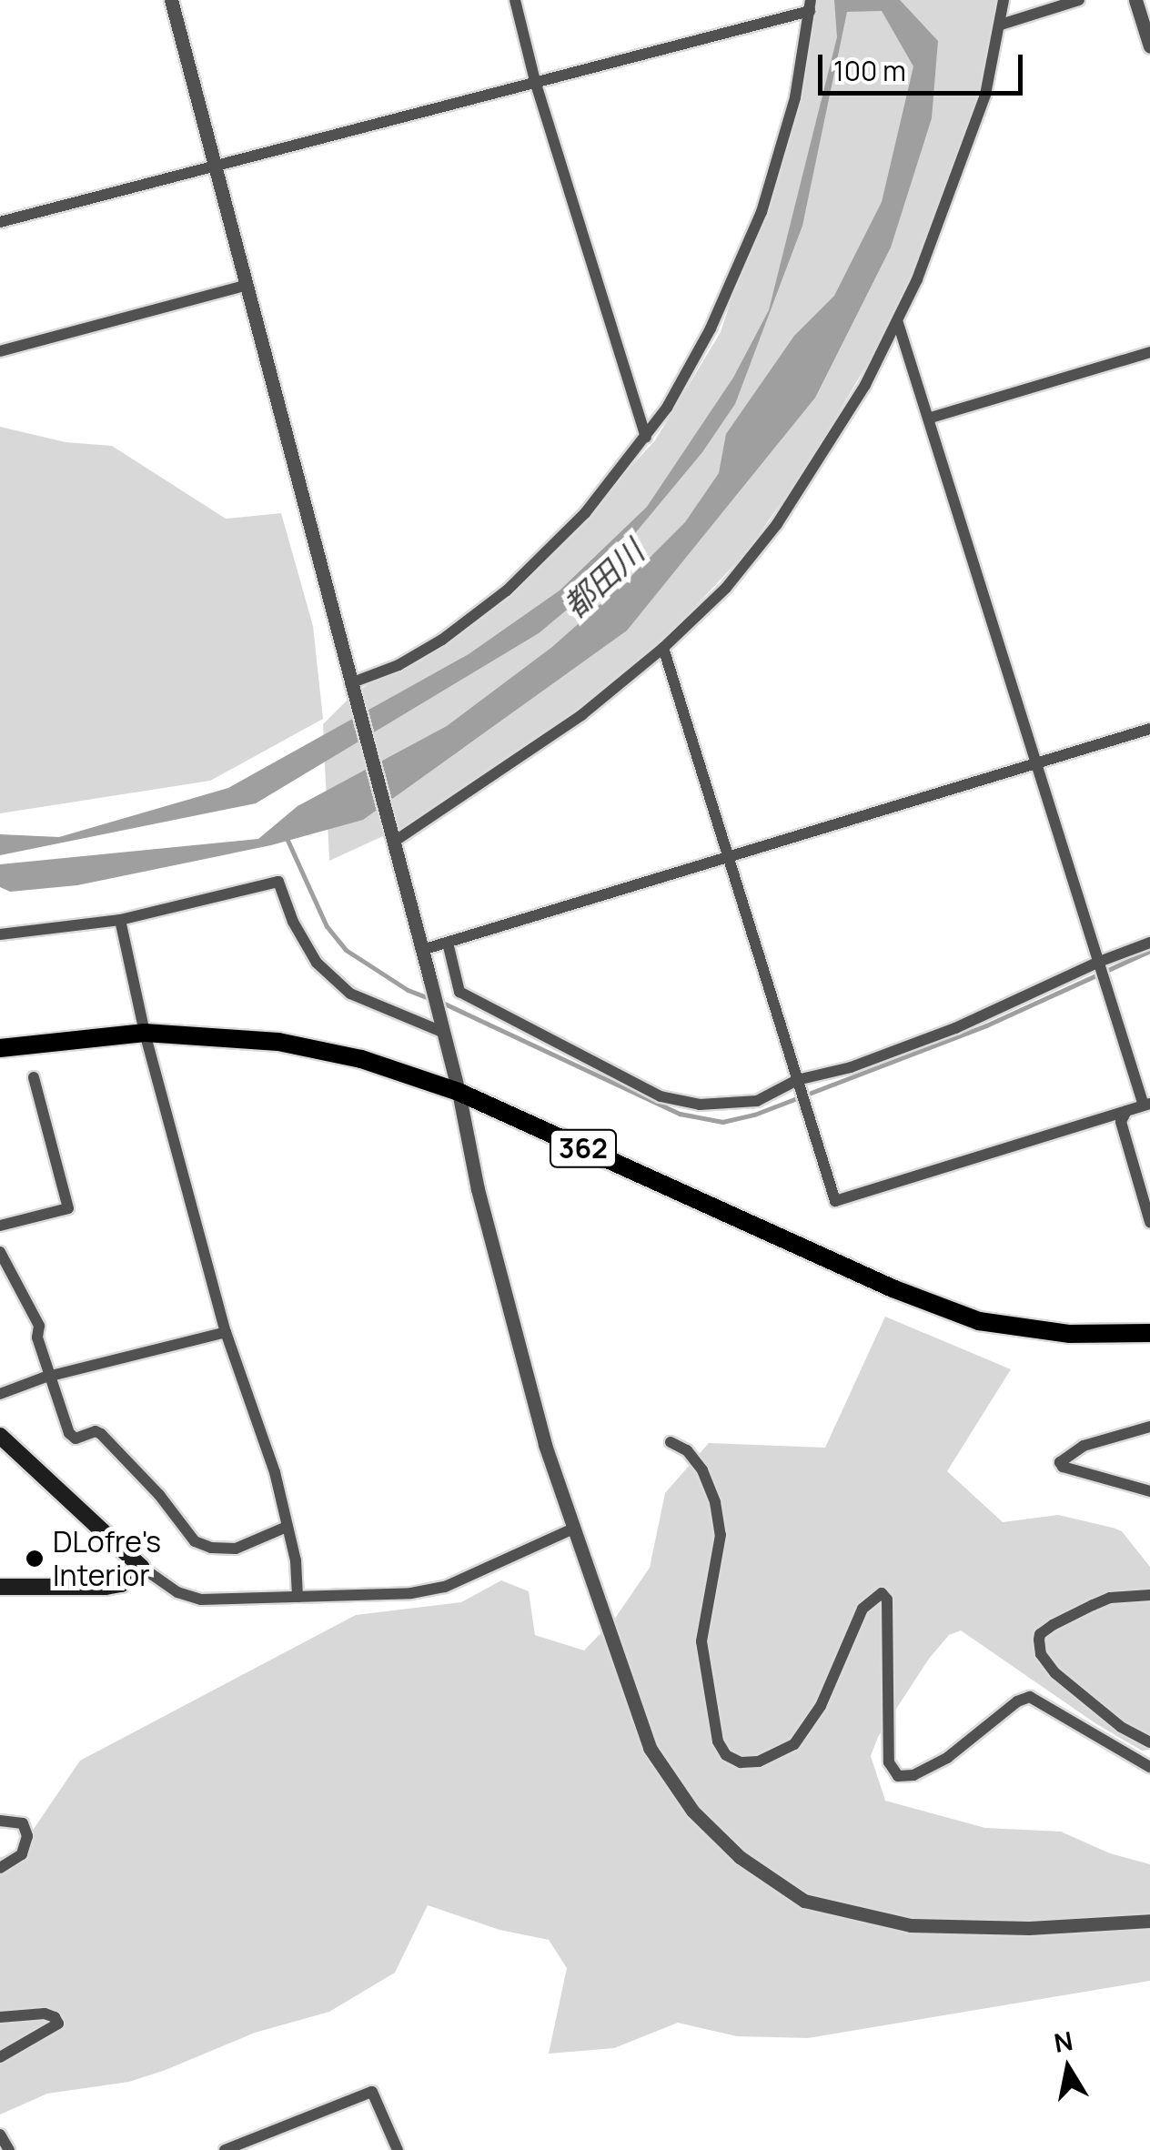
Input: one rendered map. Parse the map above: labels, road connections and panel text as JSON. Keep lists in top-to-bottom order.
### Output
{
  "streets": {
    "highway": ["362"]
  },
  "water": ["都田川"],
  "places": ["DLofre's Interior"],
  "scale_bar": "100 m",
  "north": "top"
}
